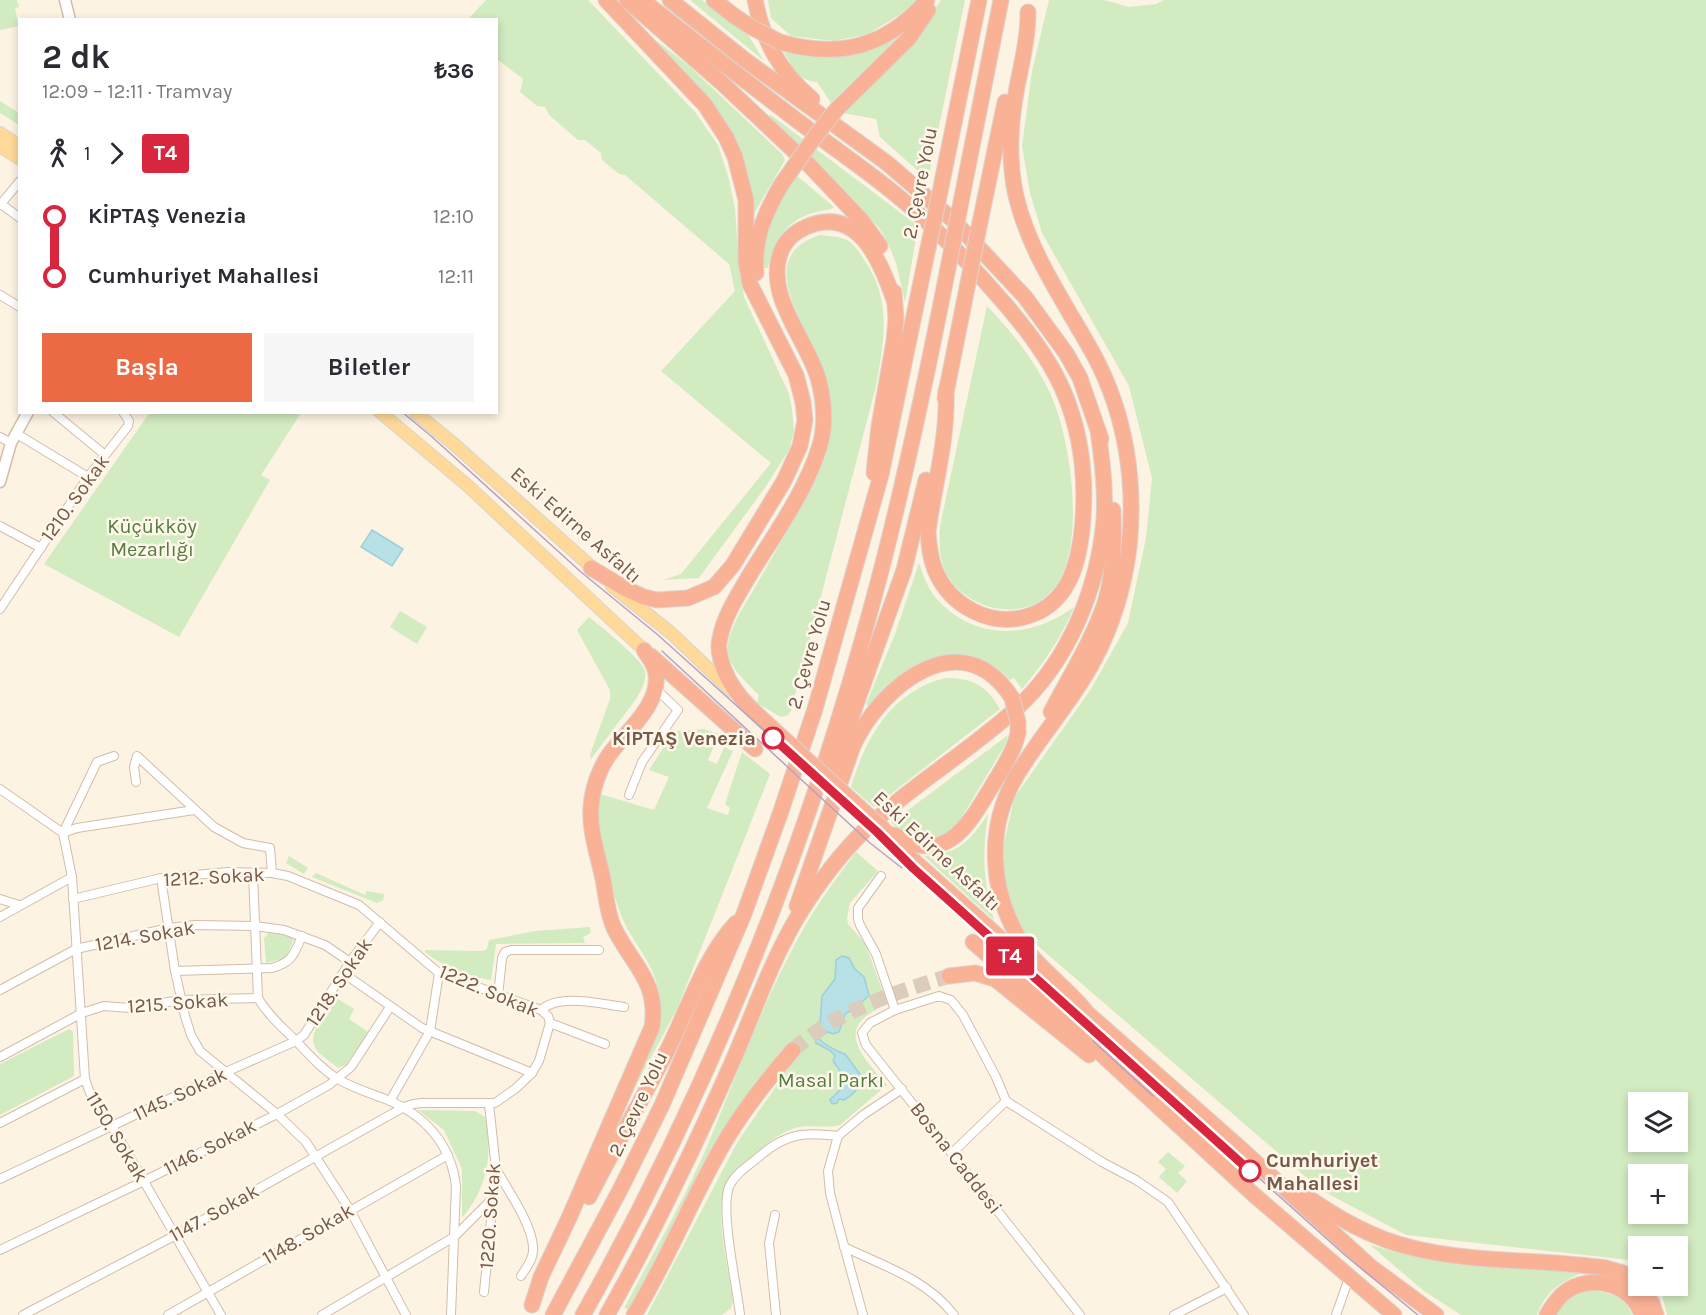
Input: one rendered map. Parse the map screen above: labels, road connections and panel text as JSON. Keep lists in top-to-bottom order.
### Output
{
  "streets": {
    "highway": ["2. Çevre Yolu", "Eski Edirne Asfaltı"],
    "street": [
      "1210. Sokak",
      "1212. Sokak",
      "1214. Sokak",
      "1218. Sokak",
      "1222. Sokak",
      "1215. Sokak",
      "1145. Sokak",
      "1150. Sokak",
      "1146. Sokak",
      "Bosna Caddesi",
      "1147. Sokak",
      "1220. Sokak",
      "1148. Sokak"
    ]
  },
  "crossings": [
    ["1212. Sokak", "1218. Sokak"],
    ["1212. Sokak", "1222. Sokak"],
    ["1212. Sokak", "1150. Sokak"],
    ["1214. Sokak", "1218. Sokak"],
    ["1214. Sokak", "1150. Sokak"],
    ["1218. Sokak", "1222. Sokak"],
    ["1218. Sokak", "1145. Sokak"],
    ["1215. Sokak", "1150. Sokak"],
    ["1145. Sokak", "1150. Sokak"],
    ["1150. Sokak", "1146. Sokak"],
    ["1150. Sokak", "1147. Sokak"],
    ["1150. Sokak", "1148. Sokak"]
  ],
  "parks": ["Küçükköy Mezarlığı", "Masal Parkı"],
  "places": ["KİPTAŞ Venezia", "Cumhuriyet Mahallesi"],
  "lines": ["tram line T4"],
  "page": {
    "on_map": "T4",
    "heading": ["2 dk", "12:09 – 12:11 · Tramvay", "₺36"],
    "legs": ["1", "T4"],
    "list": [
      {
        "name": "KİPTAŞ Venezia",
        "value": "12:10"
      },
      {
        "name": "Cumhuriyet Mahallesi",
        "value": "12:11"
      }
    ],
    "buttons": ["Başla", "Biletler"],
    "map_buttons": ["+", "−"]
  }
}
